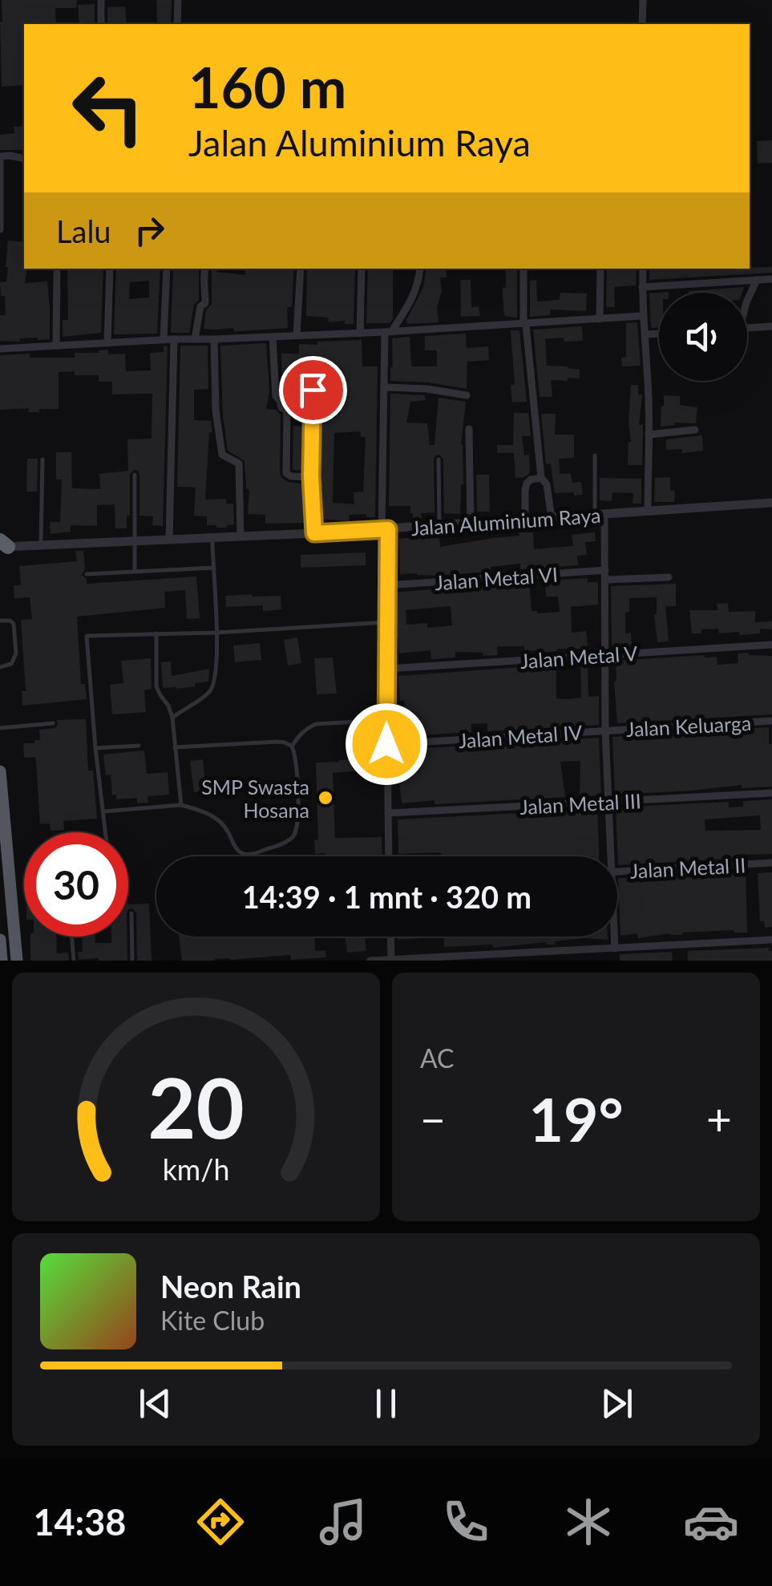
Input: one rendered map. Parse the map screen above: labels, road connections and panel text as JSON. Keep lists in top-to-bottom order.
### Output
{
  "streets": {
    "street": [
      "Jalan Aluminium Raya",
      "Jalan Metal VI",
      "Jalan Metal V",
      "Jalan Keluarga",
      "Jalan Metal IV",
      "Jalan Metal III",
      "Jalan Metal II"
    ]
  },
  "crossings": [
    ["Jalan Keluarga", "Jalan Metal IV"]
  ],
  "places": ["SMP Swasta Hosana"],
  "page": {
    "turn": ["160 m", "Jalan Aluminium Raya"],
    "then": "Lalu",
    "limit": "30",
    "trip": "14:39 · 1 mnt · 320 m",
    "tile": "AC",
    "heat": ["−", "19°", "+"],
    "song": ["Neon Rain", "Kite Club"],
    "tabs": "14:38",
    "gauge": ["20", "km/h"]
  }
}
